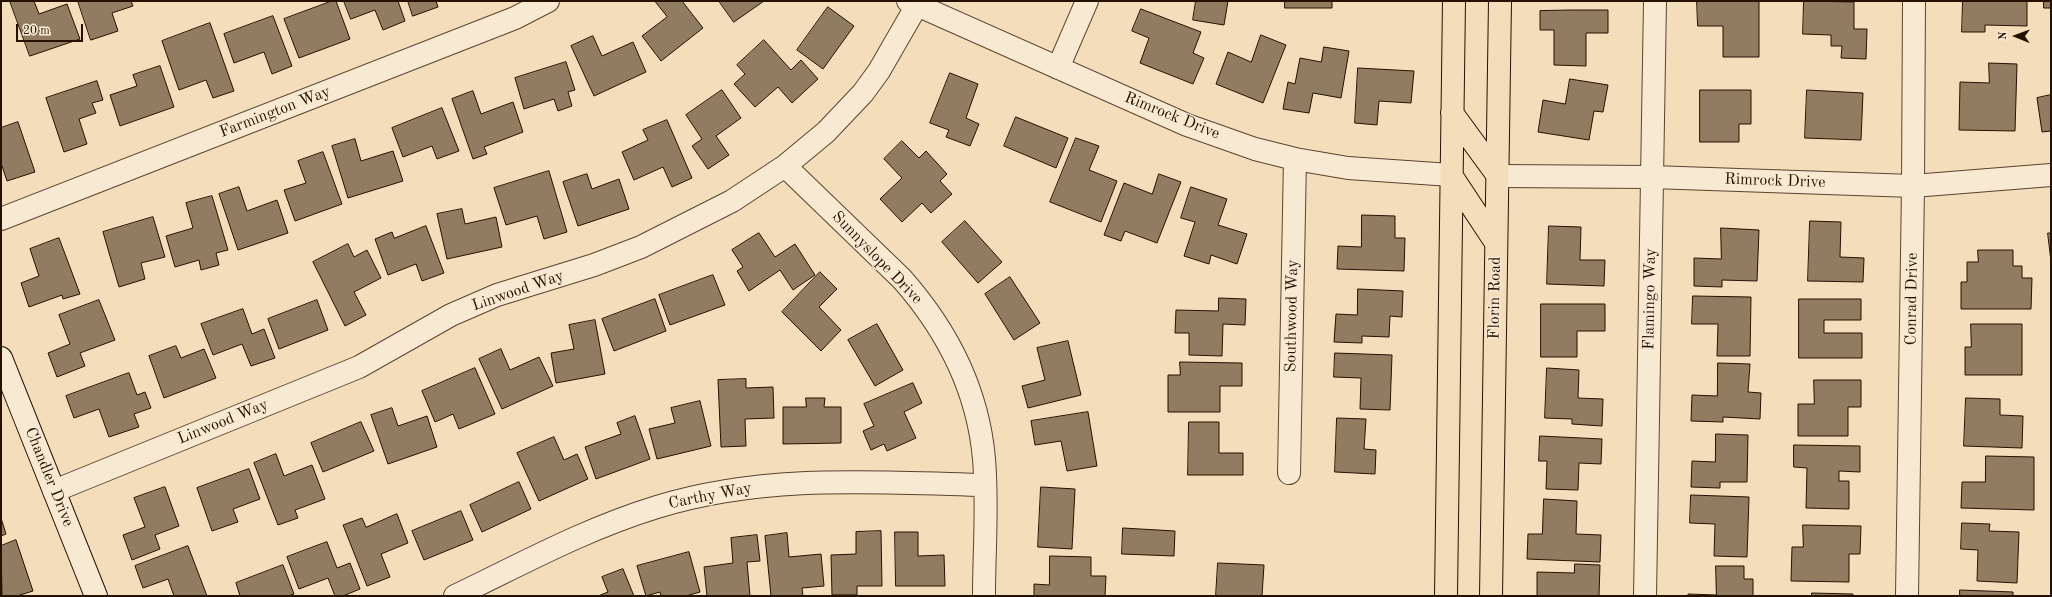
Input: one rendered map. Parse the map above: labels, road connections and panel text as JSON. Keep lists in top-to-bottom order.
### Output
{
  "streets": {
    "main road": ["Florin Road"],
    "street": [
      "Farmington Way",
      "Rimrock Drive",
      "Sunnyslope Drive",
      "Linwood Way",
      "Flamingo Way",
      "Conrad Drive",
      "Southwood Way",
      "Chandler Drive",
      "Carthy Way"
    ]
  },
  "crossings": [
    ["Rimrock Drive", "Linwood Way"],
    ["Rimrock Drive", "Florin Road"],
    ["Rimrock Drive", "Flamingo Way"],
    ["Rimrock Drive", "Conrad Drive"],
    ["Rimrock Drive", "Southwood Way"],
    ["Sunnyslope Drive", "Linwood Way"],
    ["Sunnyslope Drive", "Carthy Way"],
    ["Linwood Way", "Chandler Drive"]
  ],
  "scale_bar": "20 m",
  "north": "left"
}
